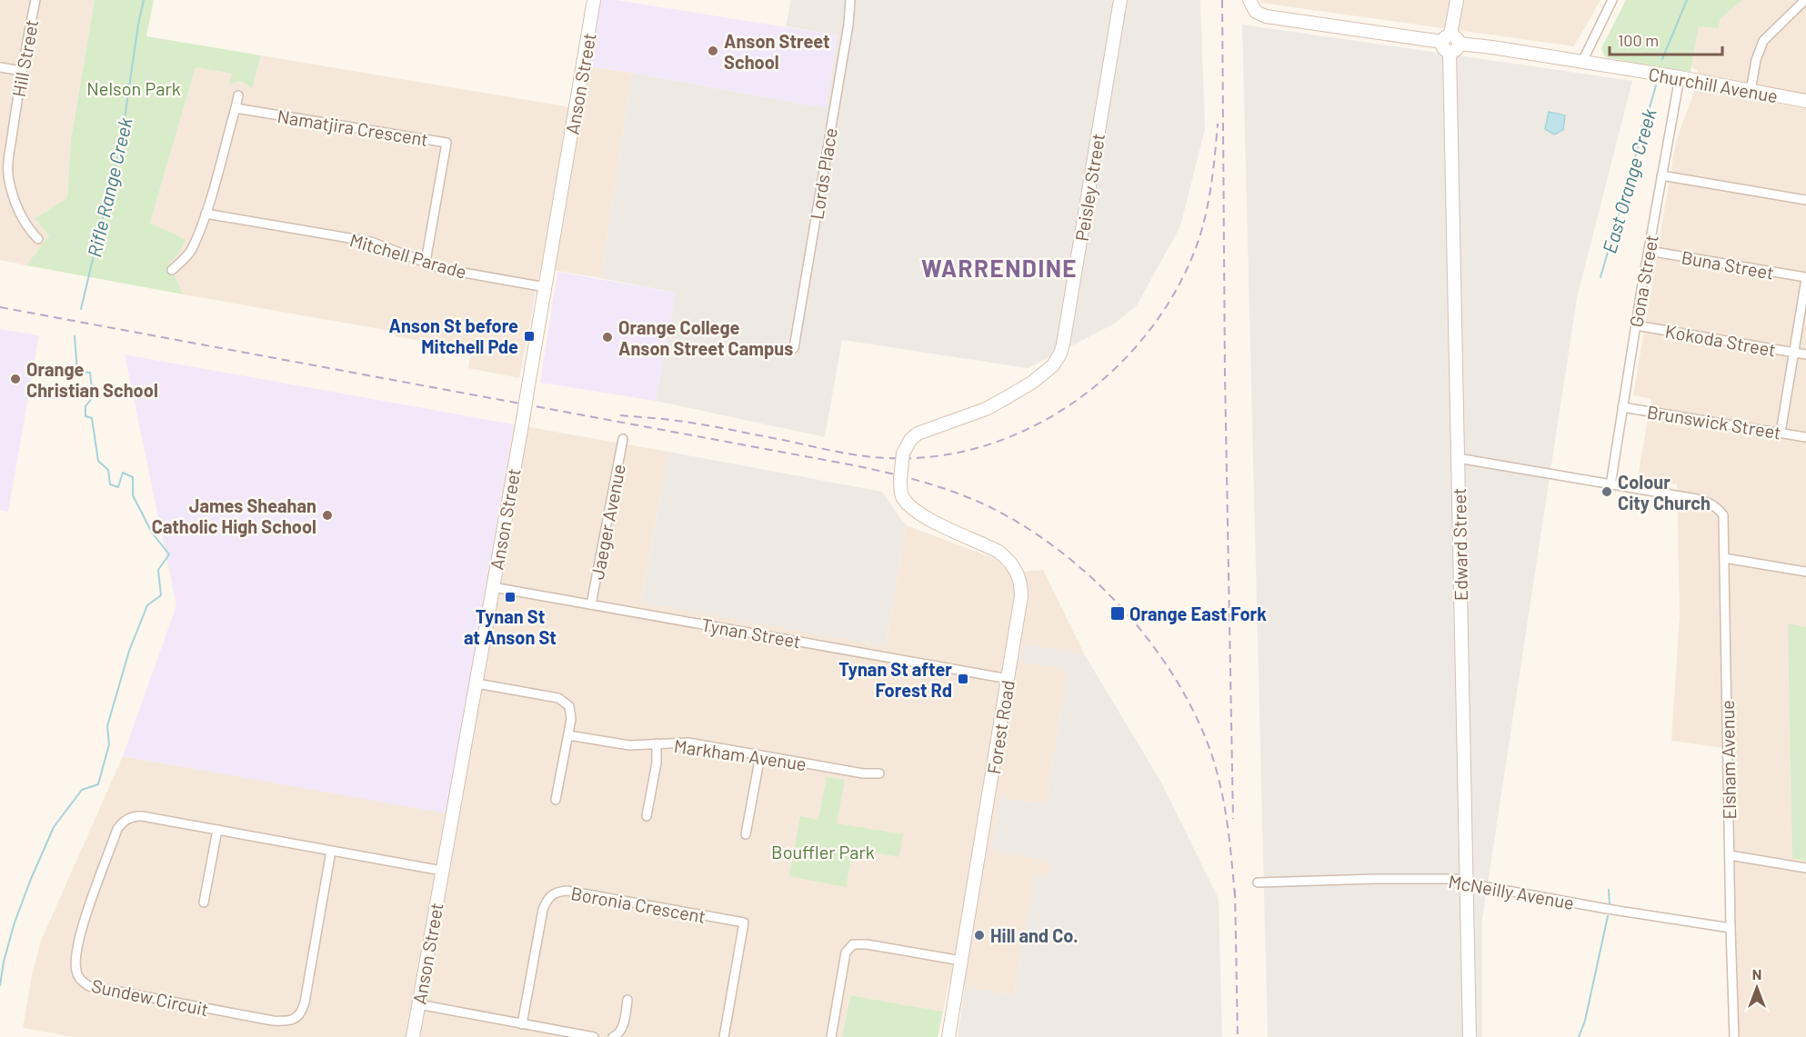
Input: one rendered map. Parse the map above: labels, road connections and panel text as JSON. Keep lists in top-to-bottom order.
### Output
{
  "streets": {
    "street": [
      "Hill Street",
      "Anson Street",
      "Churchill Avenue",
      "Namatjira Crescent",
      "Lords Place",
      "Peisley Street",
      "Mitchell Parade",
      "Buna Street",
      "Gona Street",
      "Kokoda Street",
      "Brunswick Street",
      "Jaeger Avenue",
      "Edward Street",
      "Tynan Street",
      "Forest Road",
      "Markham Avenue",
      "Elsham Avenue",
      "McNeilly Avenue",
      "Boronia Crescent",
      "Sundew Circuit"
    ]
  },
  "crossings": [
    ["Anson Street", "Mitchell Parade"],
    ["Anson Street", "Tynan Street"],
    ["Anson Street", "Sundew Circuit"],
    ["Churchill Avenue", "Gona Street"],
    ["Churchill Avenue", "Edward Street"],
    ["Namatjira Crescent", "Mitchell Parade"],
    ["Peisley Street", "Forest Road"],
    ["Buna Street", "Gona Street"],
    ["Gona Street", "Kokoda Street"],
    ["Gona Street", "Brunswick Street"],
    ["Gona Street", "Elsham Avenue"],
    ["Jaeger Avenue", "Tynan Street"],
    ["Edward Street", "McNeilly Avenue"],
    ["Tynan Street", "Forest Road"],
    ["Elsham Avenue", "McNeilly Avenue"]
  ],
  "districts": ["WARRENDINE"],
  "water": ["East Orange Creek", "Rifle Range Creek"],
  "parks": ["Nelson Park", "Bouffler Park"],
  "places": {
    "other": [
      "Anson Street School",
      "Orange College Anson Street Campus",
      "Orange Christian School",
      "Colour City Church",
      "James Sheahan Catholic High School",
      "Hill and Co."
    ],
    "transit": [
      "Anson St before Mitchell Pde",
      "Tynan St at Anson St",
      "Orange East Fork",
      "Tynan St after Forest Rd"
    ]
  },
  "scale_bar": "100 m",
  "north": "top"
}
